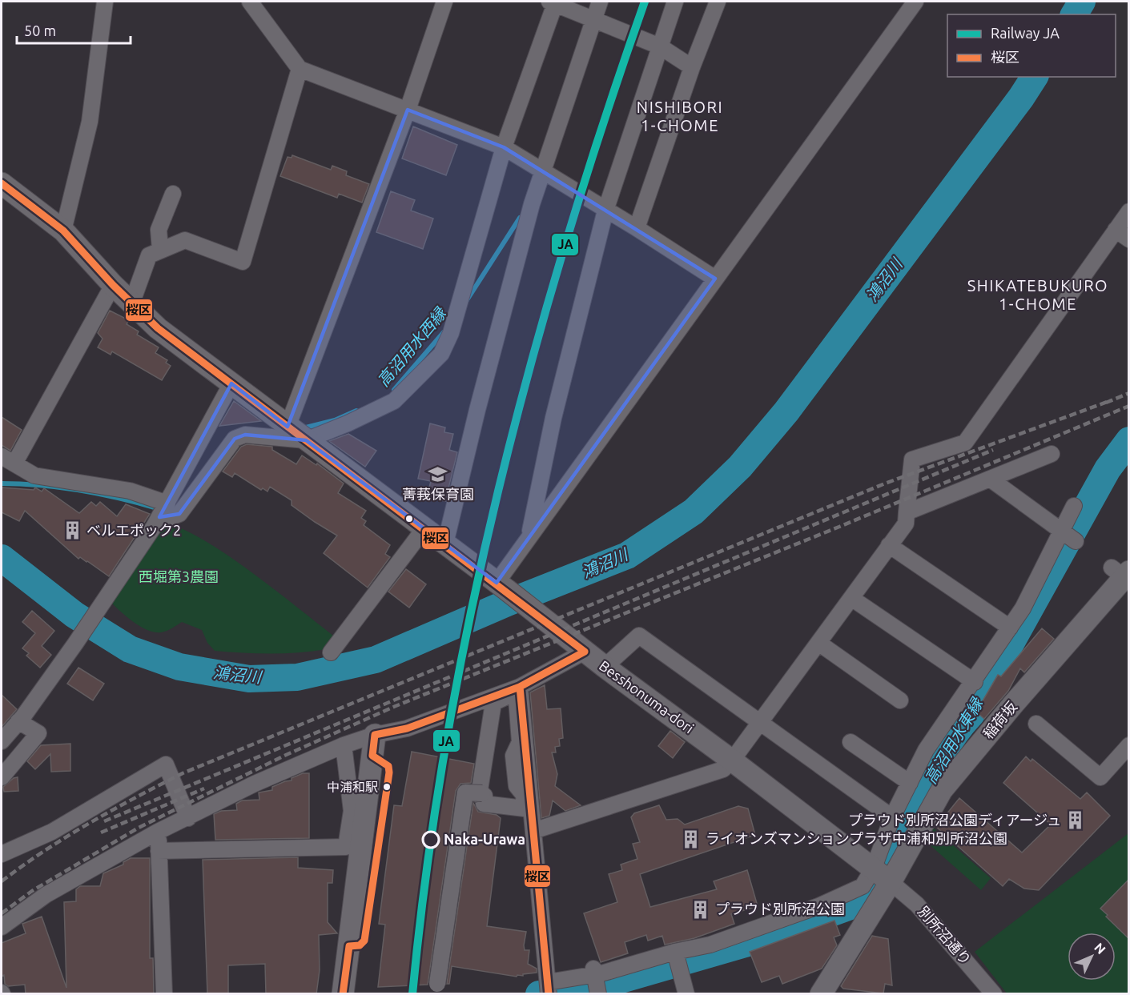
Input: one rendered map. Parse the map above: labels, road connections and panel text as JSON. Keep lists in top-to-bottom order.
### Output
{
  "streets": {
    "street": ["Besshonuma-dori", "稲荷坂", "別所沼通り"]
  },
  "crossings": [
    ["Besshonuma-dori", "稲荷坂"],
    ["Besshonuma-dori", "別所沼通り"],
    ["稲荷坂", "別所沼通り"]
  ],
  "districts": ["NISHIBORI 1-CHOME", "SHIKATEBUKURO 1-CHOME"],
  "water": ["鴻沼川", "高沼用水西縁", "高沼用水東縁"],
  "parks": ["西堀第3農園"],
  "places": {
    "school or university": ["菁莪保育園"],
    "building": [
      "ベルエポック2",
      "プラウド別所沼公園ディアージュ",
      "ライオンズマンションプラザ中浦和別所沼公園",
      "プラウド別所沼公園"
    ],
    "other": ["中浦和駅", "Naka-Urawa"]
  },
  "lines": ["rail line JA", "transit line 桜区"],
  "legend": ["Railway JA", "桜区"],
  "scale_bar": "50 m",
  "north": "top right"
}
